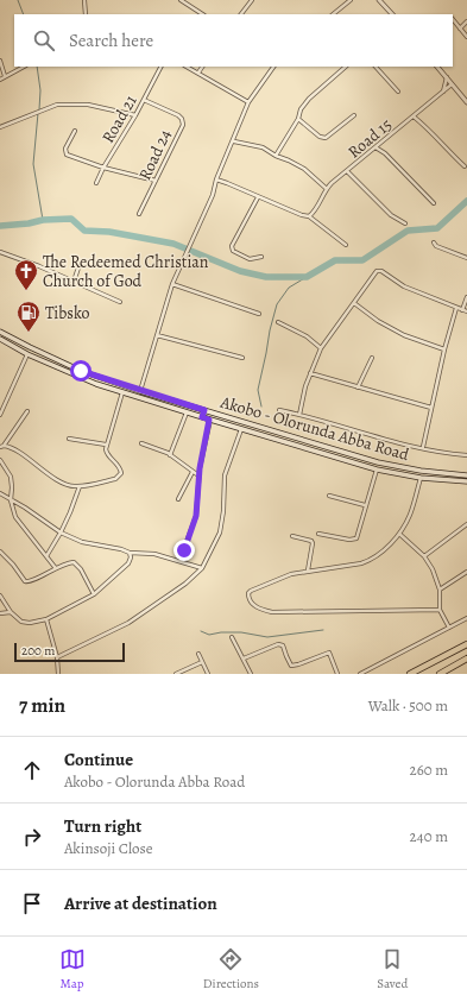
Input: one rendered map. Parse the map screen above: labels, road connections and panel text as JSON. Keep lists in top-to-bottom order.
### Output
{
  "streets": {
    "main road": ["Akobo - Olorunda Abba Road"],
    "street": ["Road 21", "Road 15", "Road 24"]
  },
  "crossings": [
    ["Road 21", "Road 24"]
  ],
  "places": {
    "church": ["The Redeemed Christian Church of God"],
    "fuel station": ["Tibsko"]
  },
  "scale_bar": "200 m",
  "page": {
    "search": "Search here",
    "scale": "200 m",
    "heading": ["7 min", "Walk · 500 m"],
    "list": [
      ["Continue", "Akobo - Olorunda Abba Road", "260 m"],
      ["Turn right", "Akinsoji Close", "240 m"],
      "Arrive at destination"
    ],
    "nav": ["Map", "Directions", "Saved"]
  }
}
